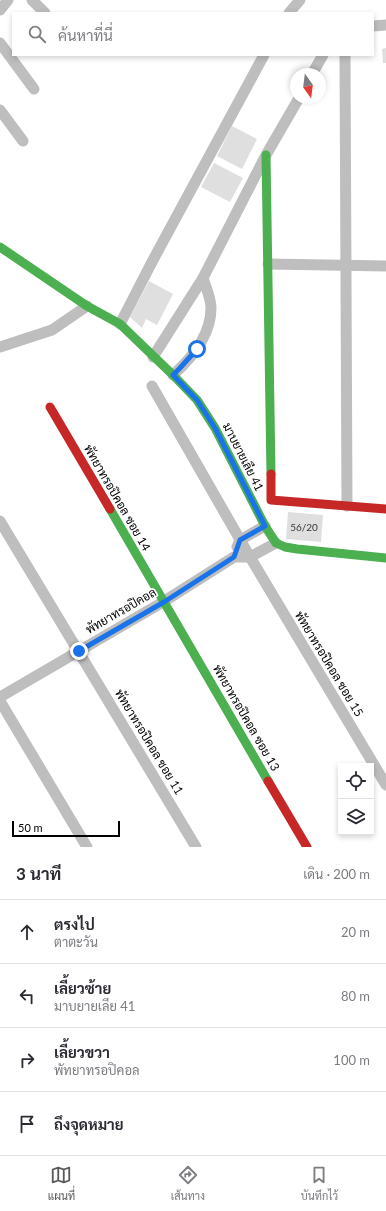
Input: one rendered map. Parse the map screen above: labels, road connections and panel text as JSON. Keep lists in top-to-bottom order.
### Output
{
  "streets": {
    "street": [
      "มาบยายเลีย 41",
      "พัทยาทรอปิคอล ซอย 14",
      "พัทยาทรอปิคอล",
      "พัทยาทรอปิคอล ซอย 15",
      "พัทยาทรอปิคอล ซอย 13",
      "พัทยาทรอปิคอล ซอย 11"
    ]
  },
  "crossings": [
    ["พัทยาทรอปิคอล ซอย 14", "พัทยาทรอปิคอล"],
    ["พัทยาทรอปิคอล ซอย 14", "พัทยาทรอปิคอล ซอย 13"],
    ["พัทยาทรอปิคอล", "พัทยาทรอปิคอล ซอย 13"],
    ["พัทยาทรอปิคอล", "พัทยาทรอปิคอล ซอย 11"]
  ],
  "house_numbers": ["56/20"],
  "scale_bar": "50 m",
  "north": "bottom",
  "page": {
    "search": "ค้นหาที่นี่",
    "scale": "50 m",
    "heading": ["3 นาที", "เดิน · 200 m"],
    "list": [
      ["ตรงไป", "ตาตะวัน", "20 m"],
      ["เลี้ยวซ้าย", "มาบยายเลีย 41", "80 m"],
      ["เลี้ยวขวา", "พัทยาทรอปิคอล", "100 m"],
      "ถึงจุดหมาย"
    ],
    "nav": ["แผนที่", "เส้นทาง", "บันทึกไว้"]
  }
}
